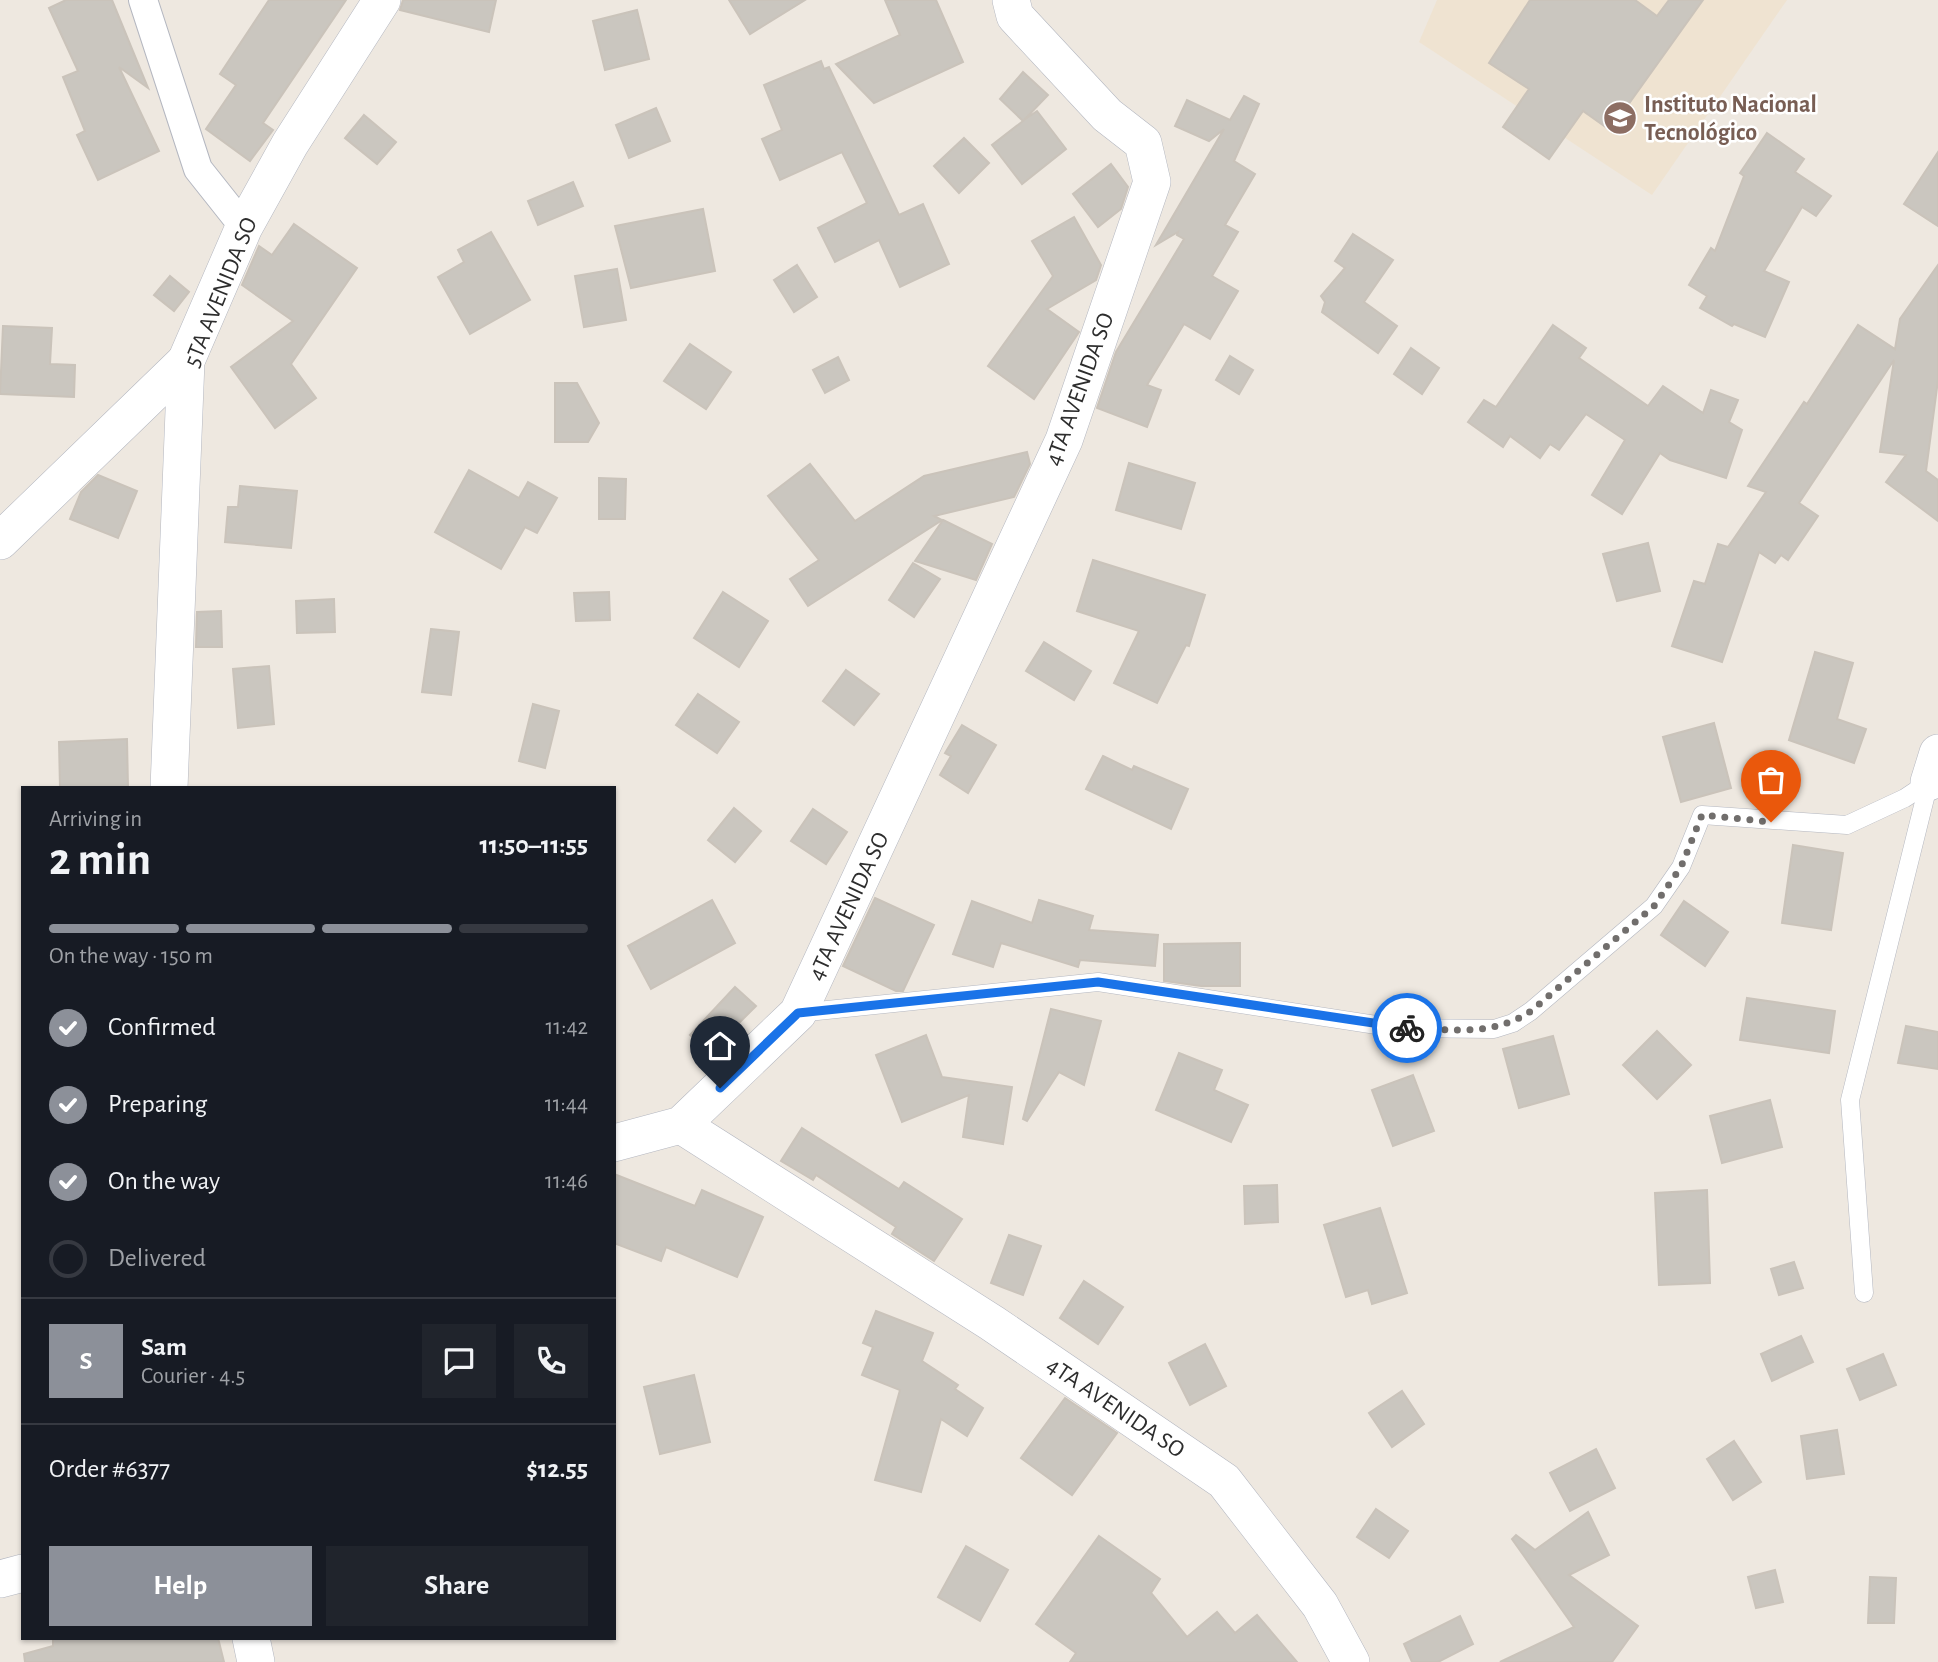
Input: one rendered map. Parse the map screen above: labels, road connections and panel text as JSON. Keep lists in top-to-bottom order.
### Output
{
  "streets": {
    "street": ["5TA AVENIDA SO", "4TA AVENIDA SO"]
  },
  "places": {
    "school or university": ["Instituto Nacional Tecnológico"]
  },
  "page": {
    "heading": ["2 min", "Arriving in", "11:50–11:55"],
    "panel": [
      "Sam",
      "Courier · 4.5",
      "Order #6377",
      "$12.55"
    ],
    "bar": "On the way · 150 m",
    "list": [
      ["Confirmed", "11:42"],
      ["Preparing", "11:44"],
      ["On the way", "11:46"],
      "Delivered"
    ],
    "round": "S",
    "buttons": ["Help", "Share"]
  }
}
